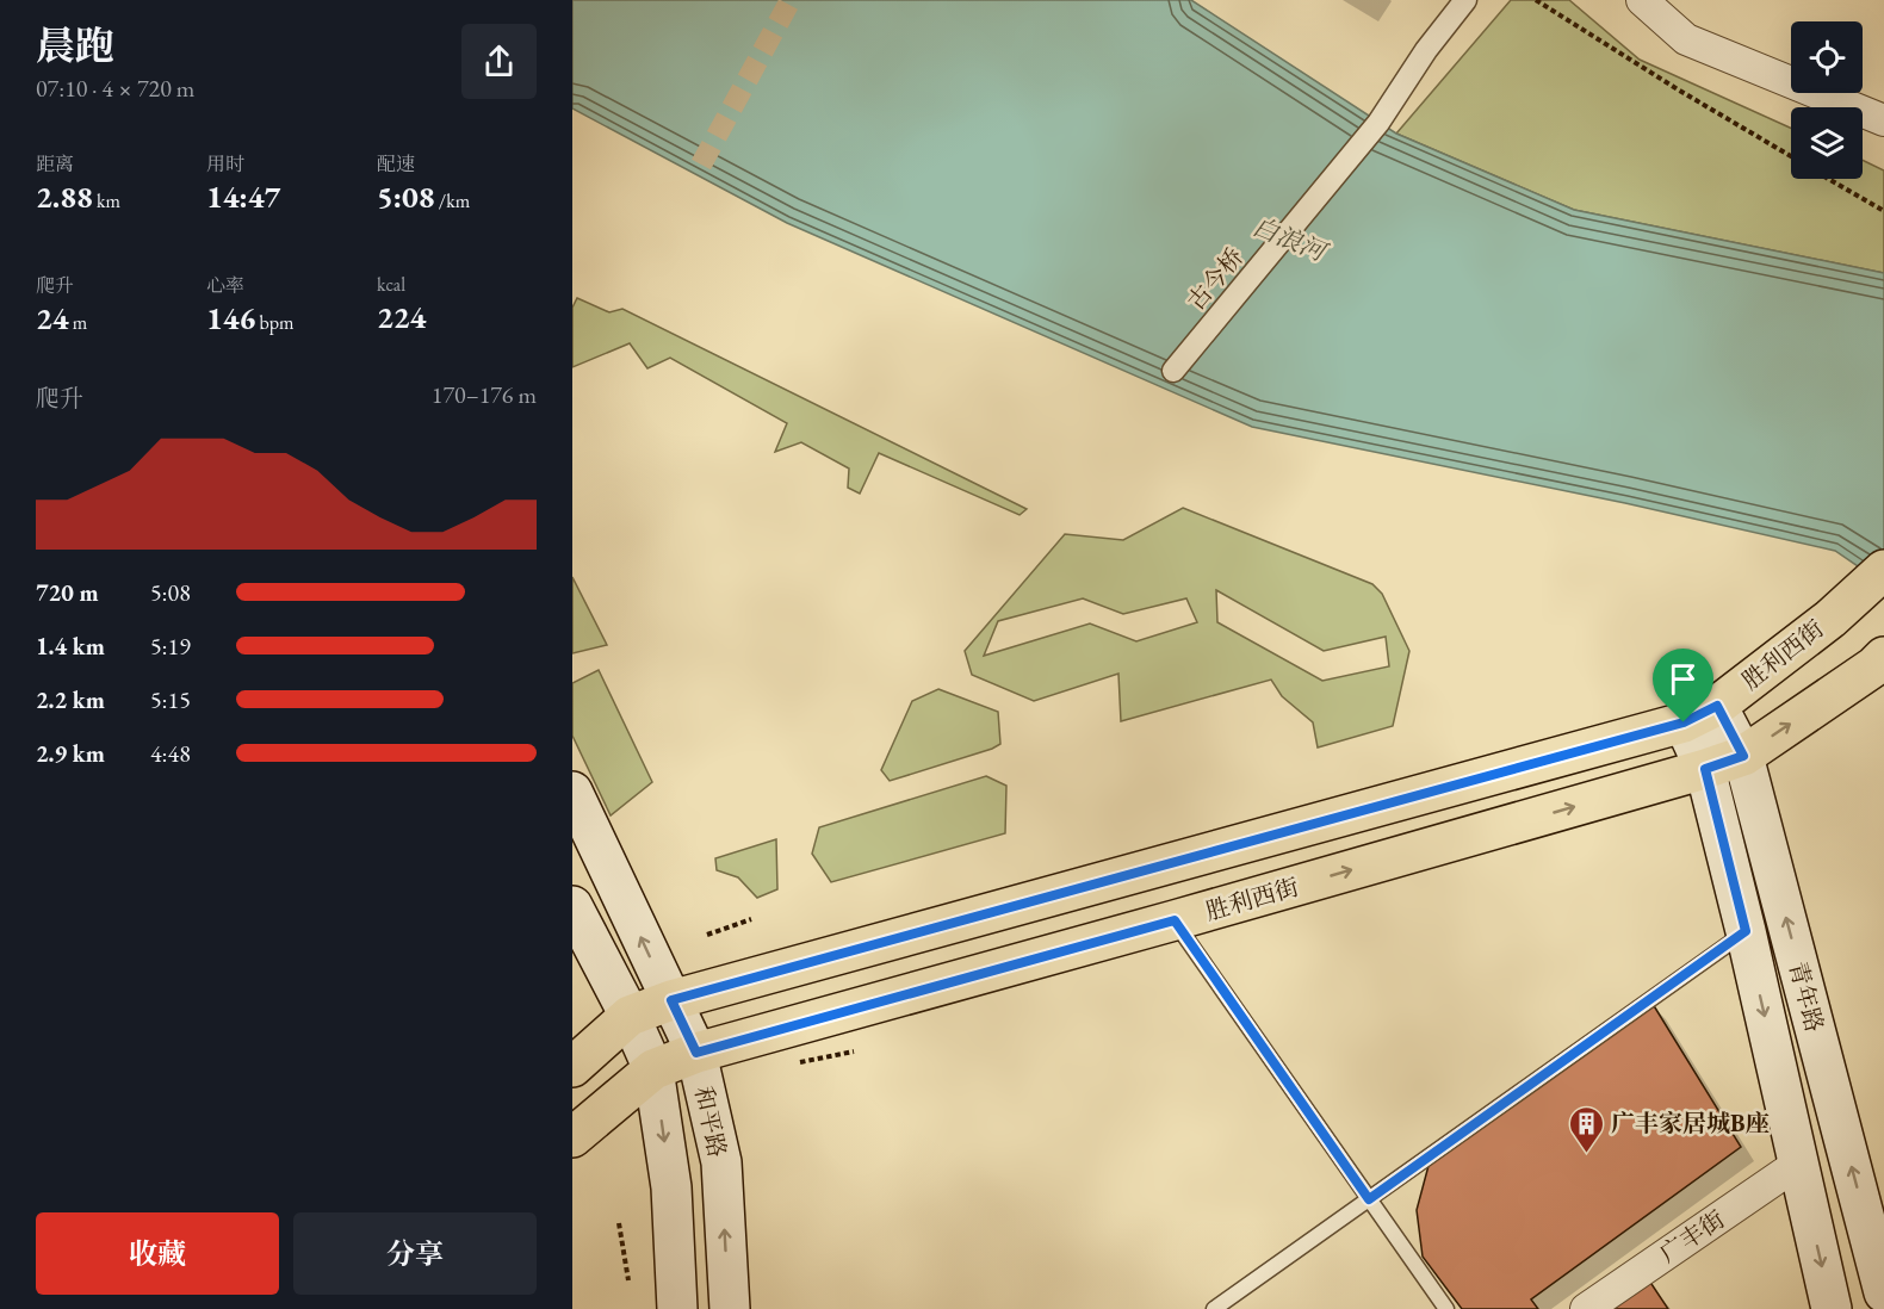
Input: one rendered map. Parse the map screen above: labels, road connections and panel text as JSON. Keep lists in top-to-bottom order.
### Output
{
  "streets": {
    "main road": ["胜利西街", "青年路", "和平路"],
    "street": ["古今桥", "广丰街"]
  },
  "crossings": [
    ["胜利西街", "青年路"],
    ["胜利西街", "和平路"],
    ["青年路", "广丰街"]
  ],
  "water": ["白浪河"],
  "places": {
    "building": ["广丰家居城B座"]
  },
  "page": {
    "heading": ["晨跑", "07:10 · 4 × 720 m"],
    "stats": [
      ["距离", "2.88 km"],
      ["用时", "14:47"],
      ["配速", "5:08 /km"],
      ["爬升", "24 m"],
      ["心率", "146 bpm"],
      ["kcal", "224"]
    ],
    "chart": ["爬升", "170–176 m"],
    "list": [
      {
        "name": "720 m",
        "note": "5:08"
      },
      {
        "name": "1.4 km",
        "note": "5:19"
      },
      {
        "name": "2.2 km",
        "note": "5:15"
      },
      {
        "name": "2.9 km",
        "note": "4:48"
      }
    ],
    "buttons": ["收藏", "分享"]
  }
}
